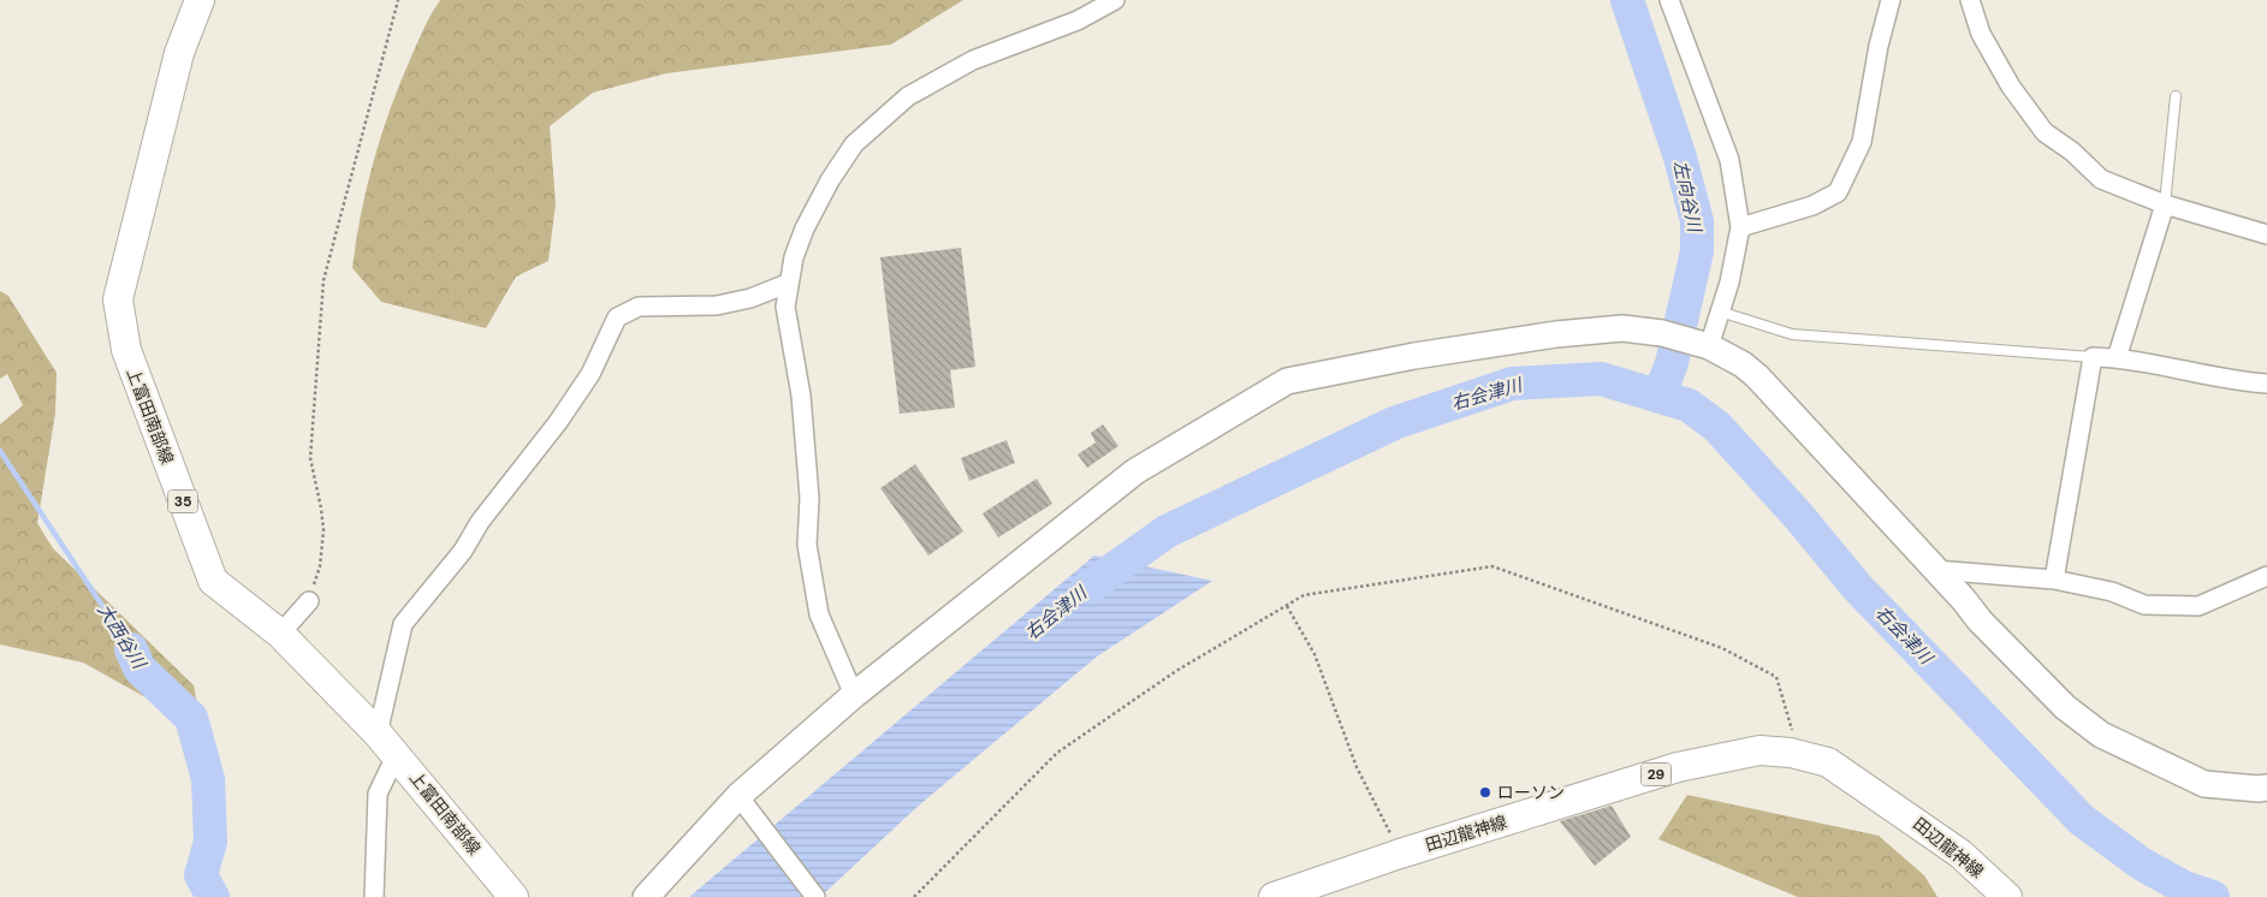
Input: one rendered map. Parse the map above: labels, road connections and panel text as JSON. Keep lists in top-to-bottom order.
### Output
{
  "streets": {
    "main road": [
      "上富田南部線",
      "35",
      "29",
      "田辺龍神線"
    ]
  },
  "water": ["左向谷川", "右会津川", "大西谷川"],
  "places": ["ローソン"]
}
